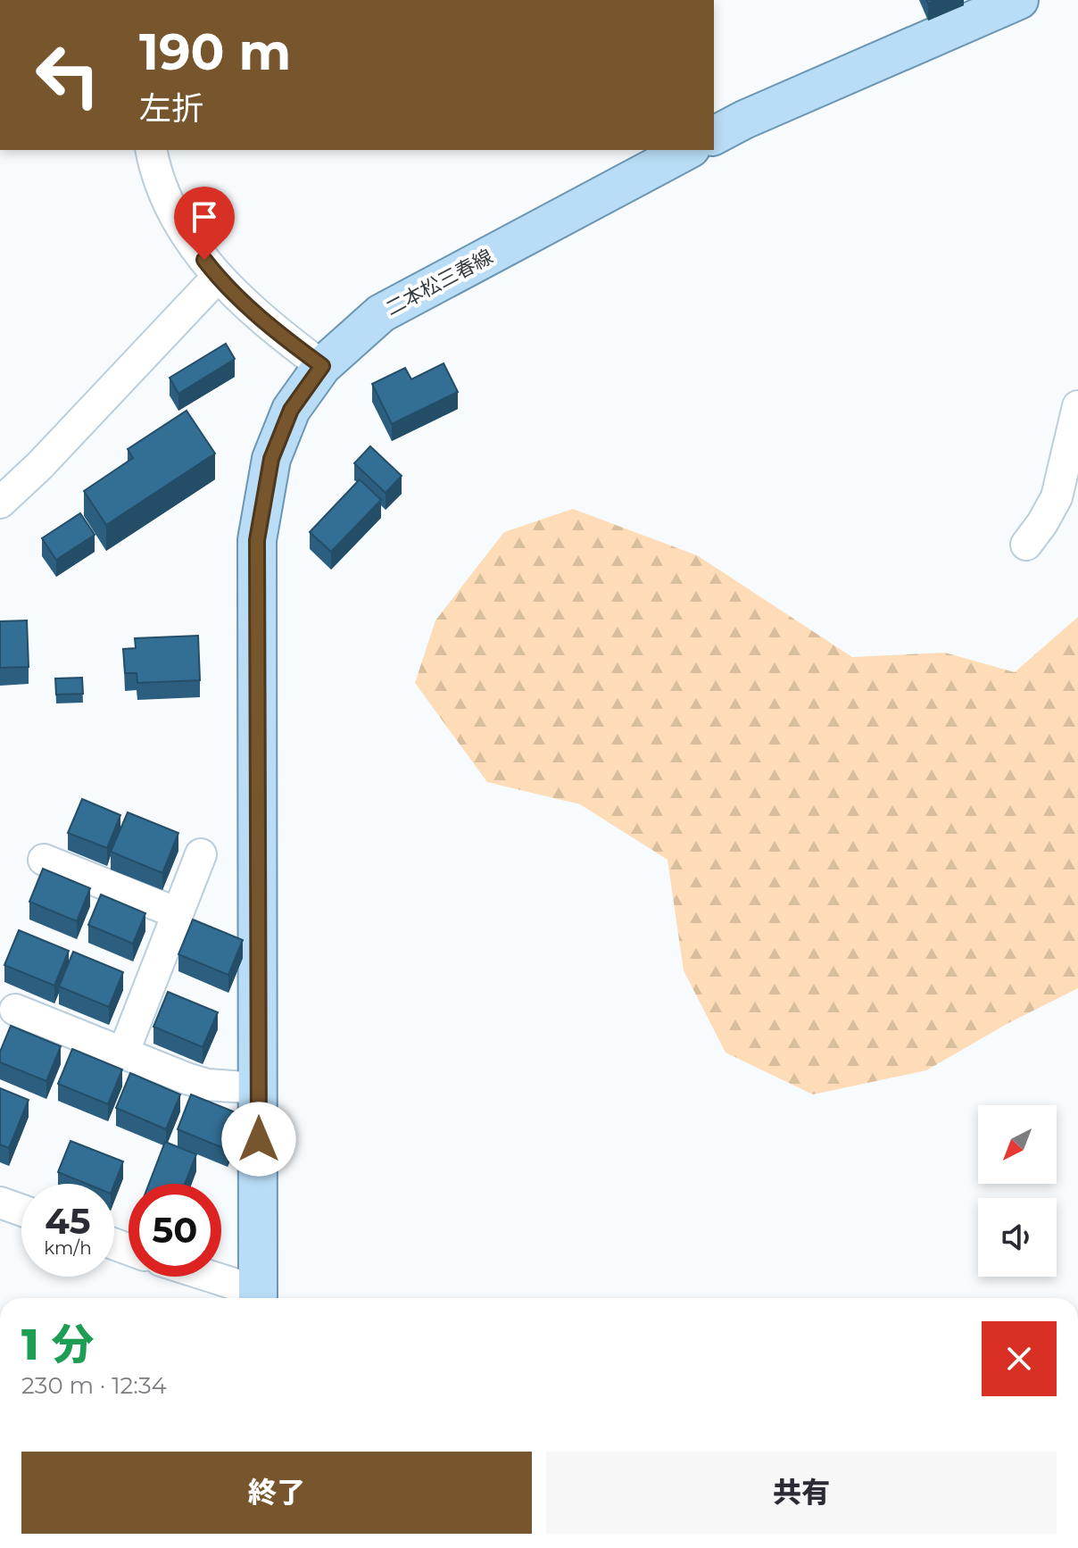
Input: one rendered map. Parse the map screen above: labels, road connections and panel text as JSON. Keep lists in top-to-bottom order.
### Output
{
  "streets": {
    "main road": ["二本松三春線"]
  },
  "north": "bottom left",
  "page": {
    "turn": ["190 m", "左折"],
    "speed": "45 km/h",
    "limit": "50",
    "heading": ["1 分", "230 m · 12:34"],
    "buttons": ["終了", "共有"]
  }
}
